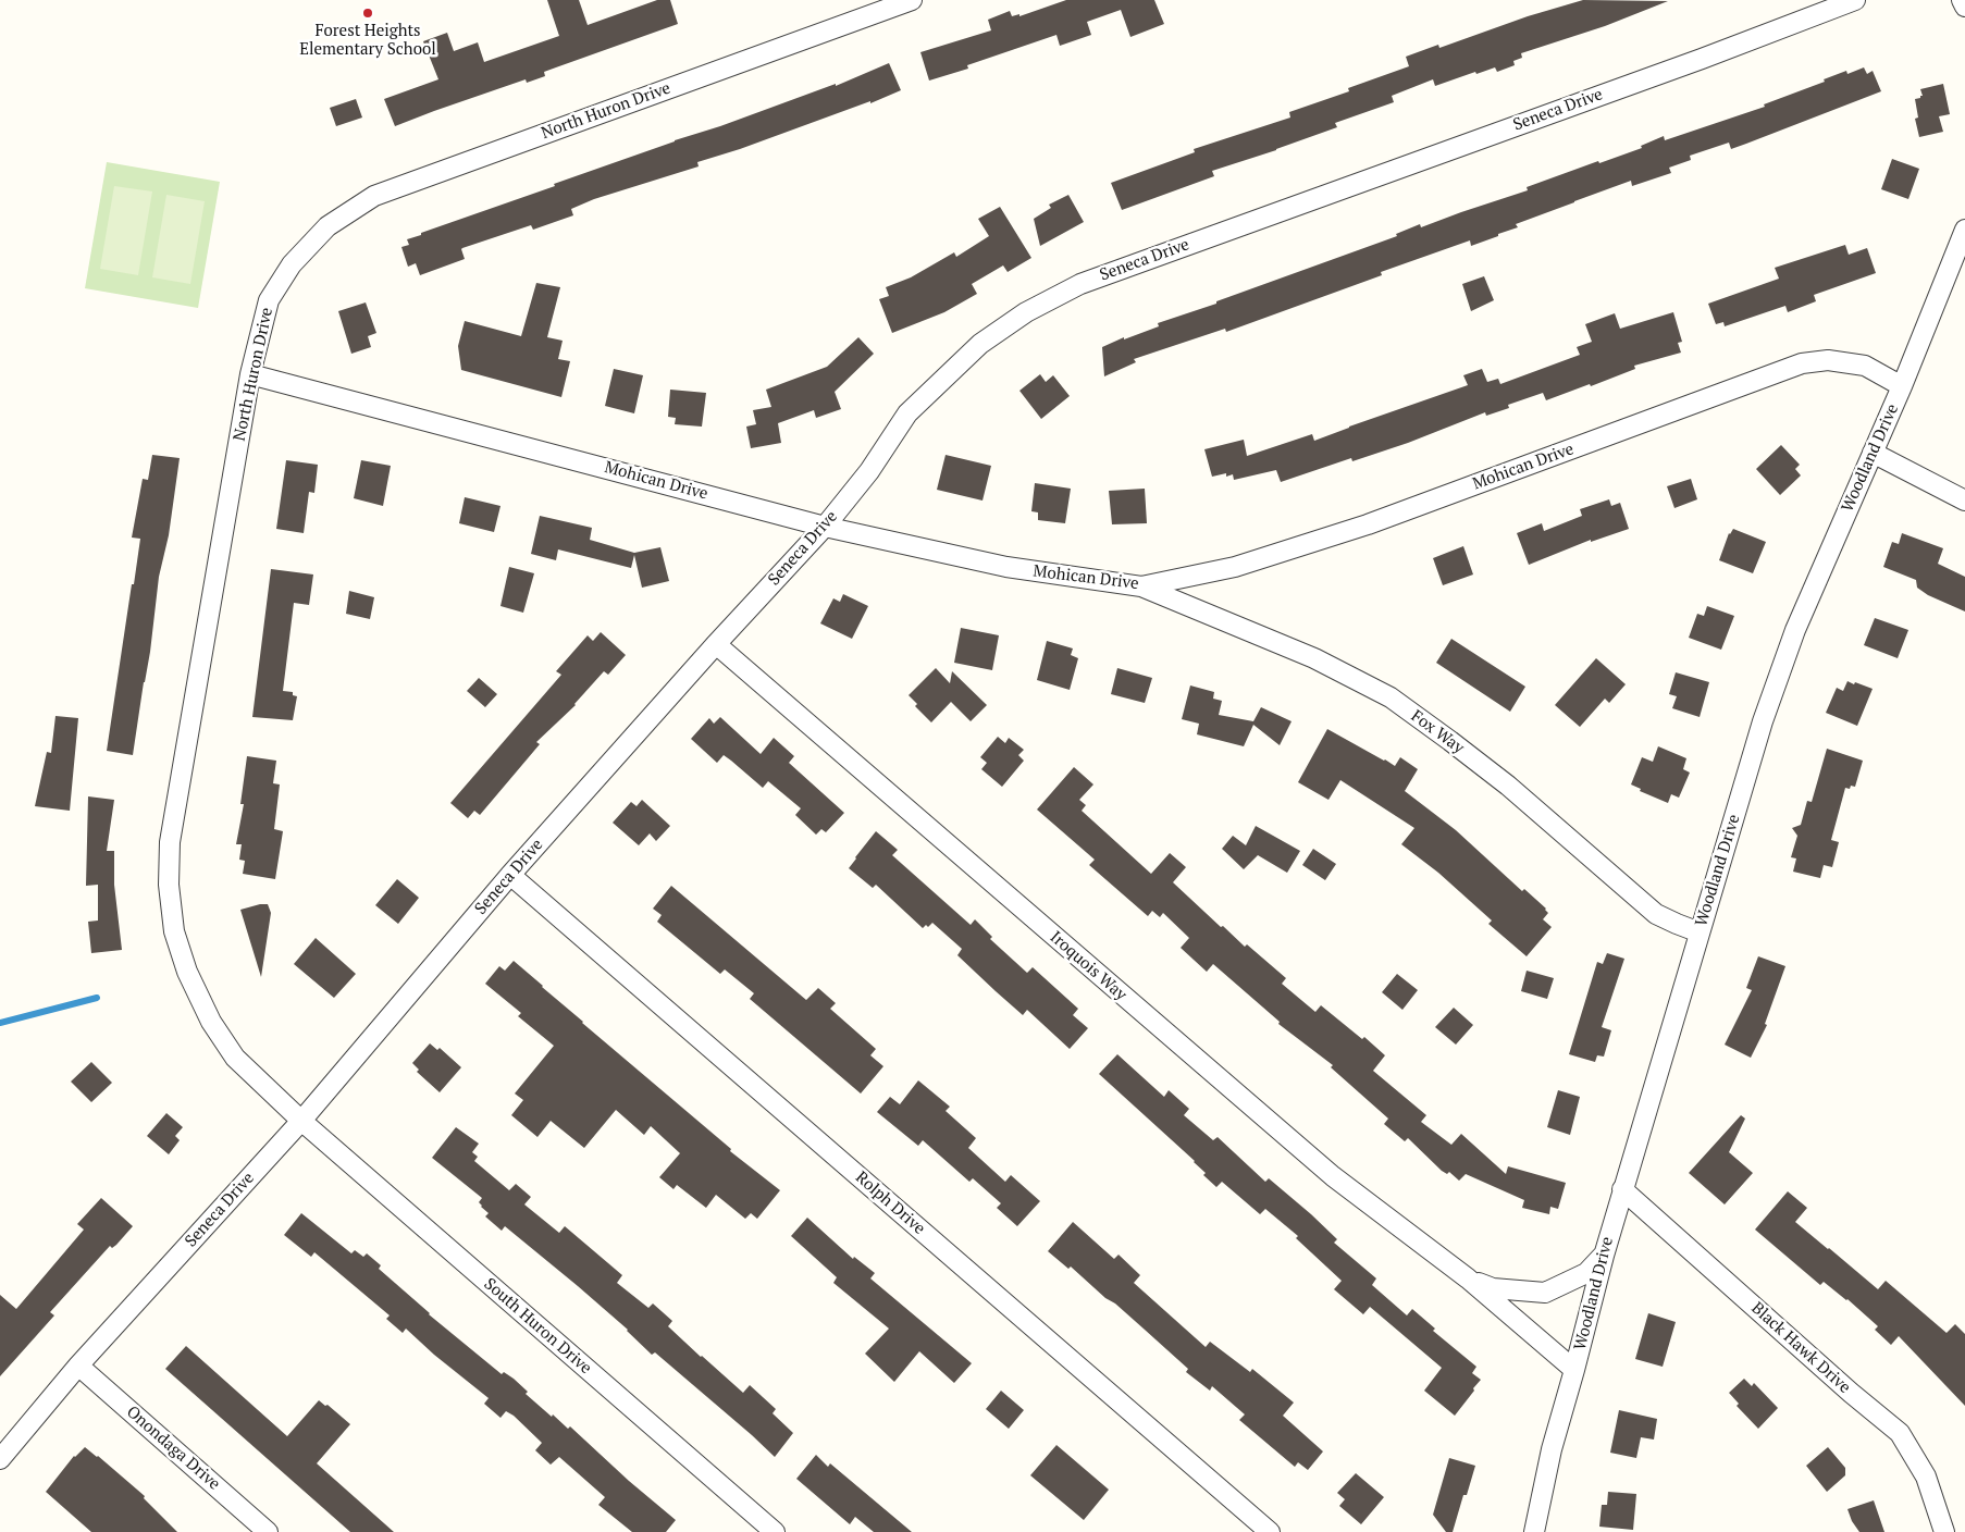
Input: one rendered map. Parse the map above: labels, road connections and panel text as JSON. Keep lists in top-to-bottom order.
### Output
{
  "streets": {
    "street": [
      "Seneca Drive",
      "North Huron Drive",
      "Woodland Drive",
      "Mohican Drive",
      "Fox Way",
      "Iroquois Way",
      "Rolph Drive",
      "South Huron Drive",
      "Black Hawk Drive",
      "Onondaga Drive"
    ]
  },
  "crossings": [
    ["Seneca Drive", "North Huron Drive"],
    ["Seneca Drive", "Mohican Drive"],
    ["Seneca Drive", "Iroquois Way"],
    ["Seneca Drive", "Rolph Drive"],
    ["Seneca Drive", "South Huron Drive"],
    ["Seneca Drive", "Onondaga Drive"],
    ["North Huron Drive", "Mohican Drive"],
    ["North Huron Drive", "South Huron Drive"],
    ["Woodland Drive", "Mohican Drive"],
    ["Woodland Drive", "Fox Way"],
    ["Woodland Drive", "Iroquois Way"],
    ["Woodland Drive", "Black Hawk Drive"],
    ["Mohican Drive", "Fox Way"]
  ],
  "places": ["Forest Heights Elementary School"]
}
